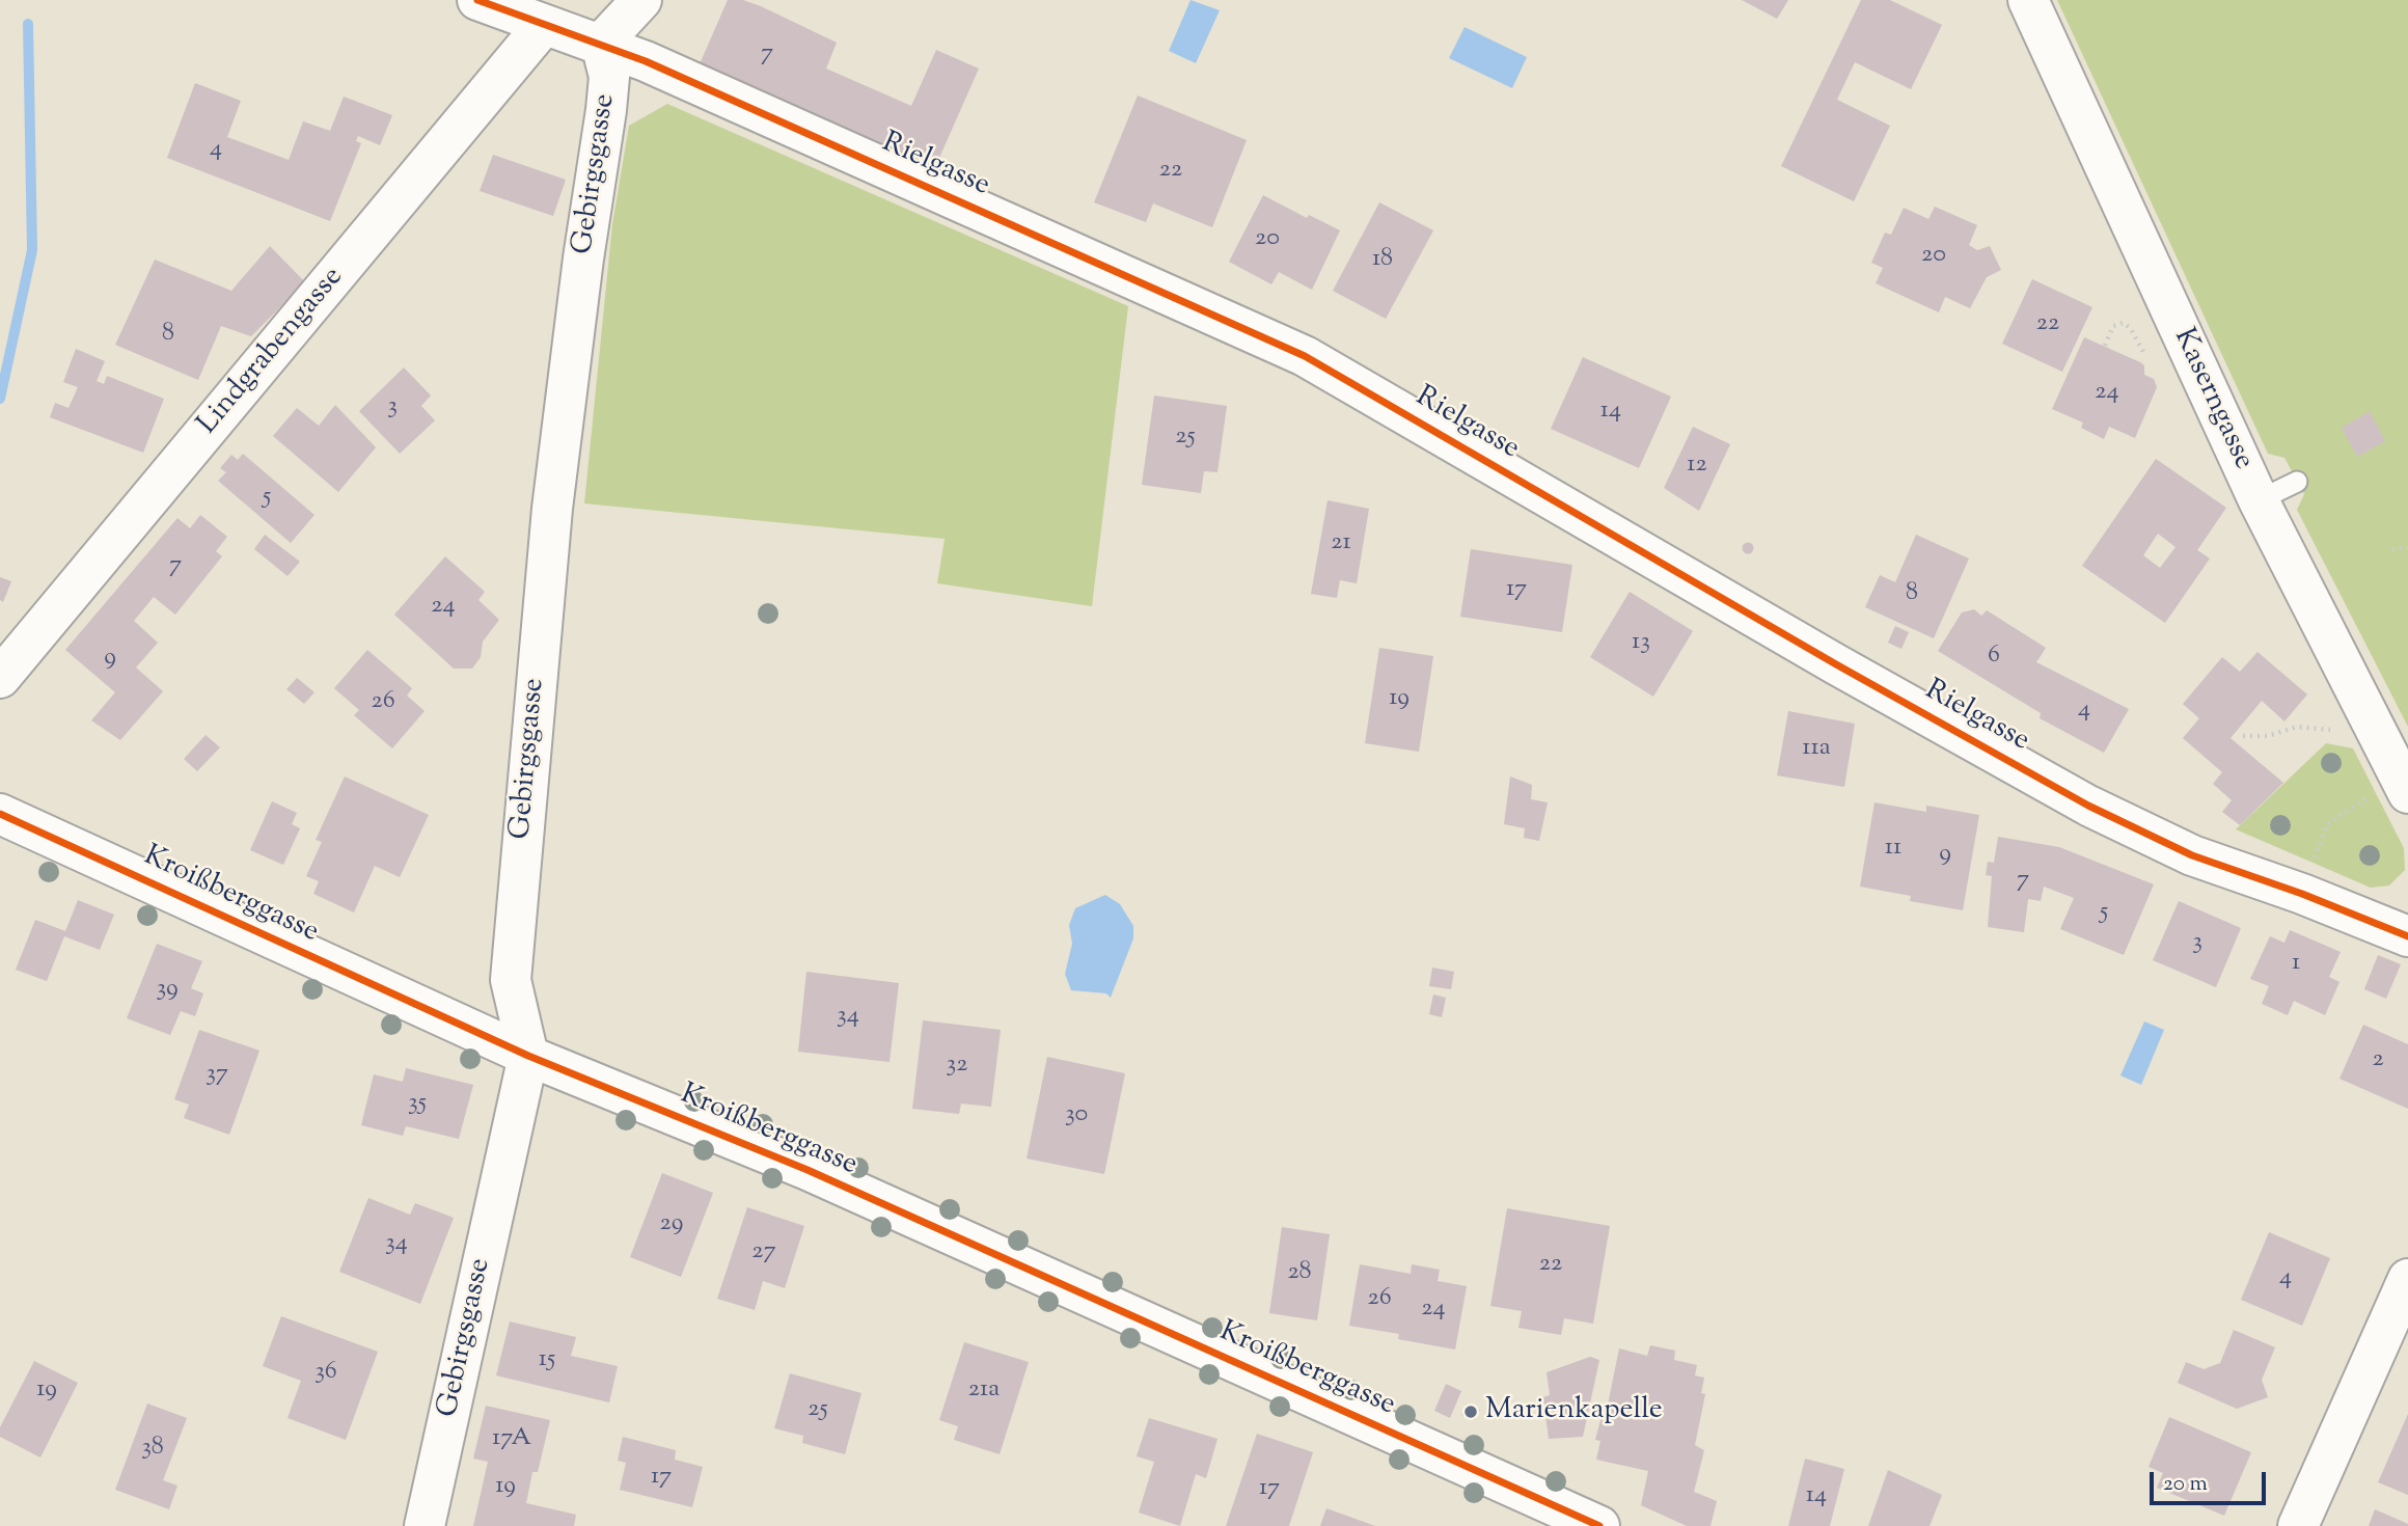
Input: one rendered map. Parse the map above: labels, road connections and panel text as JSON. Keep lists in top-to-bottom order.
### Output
{
  "streets": {
    "street": [
      "Rielgasse",
      "Gebirgsgasse",
      "Lindgrabengasse",
      "Kaserngasse",
      "Kroißberggasse"
    ]
  },
  "crossings": [
    ["Rielgasse", "Gebirgsgasse"],
    ["Rielgasse", "Lindgrabengasse"],
    ["Gebirgsgasse", "Kroißberggasse"]
  ],
  "places": ["Marienkapelle"],
  "house_numbers": [
    "7",
    "4",
    "22",
    "20",
    "20",
    "18",
    "22",
    "8",
    "24",
    "3",
    "14",
    "25",
    "12",
    "5",
    "21",
    "7",
    "17",
    "8",
    "24",
    "13",
    "6",
    "9",
    "19",
    "26",
    "4",
    "11a",
    "11",
    "9",
    "7",
    "5",
    "3",
    "1",
    "39",
    "34",
    "2",
    "32",
    "37",
    "35",
    "30",
    "29",
    "34",
    "27",
    "22",
    "28",
    "4",
    "26",
    "24",
    "15",
    "36",
    "19",
    "21a",
    "25",
    "17A",
    "38",
    "17",
    "19",
    "17",
    "14"
  ],
  "scale_bar": "20 m"
}
